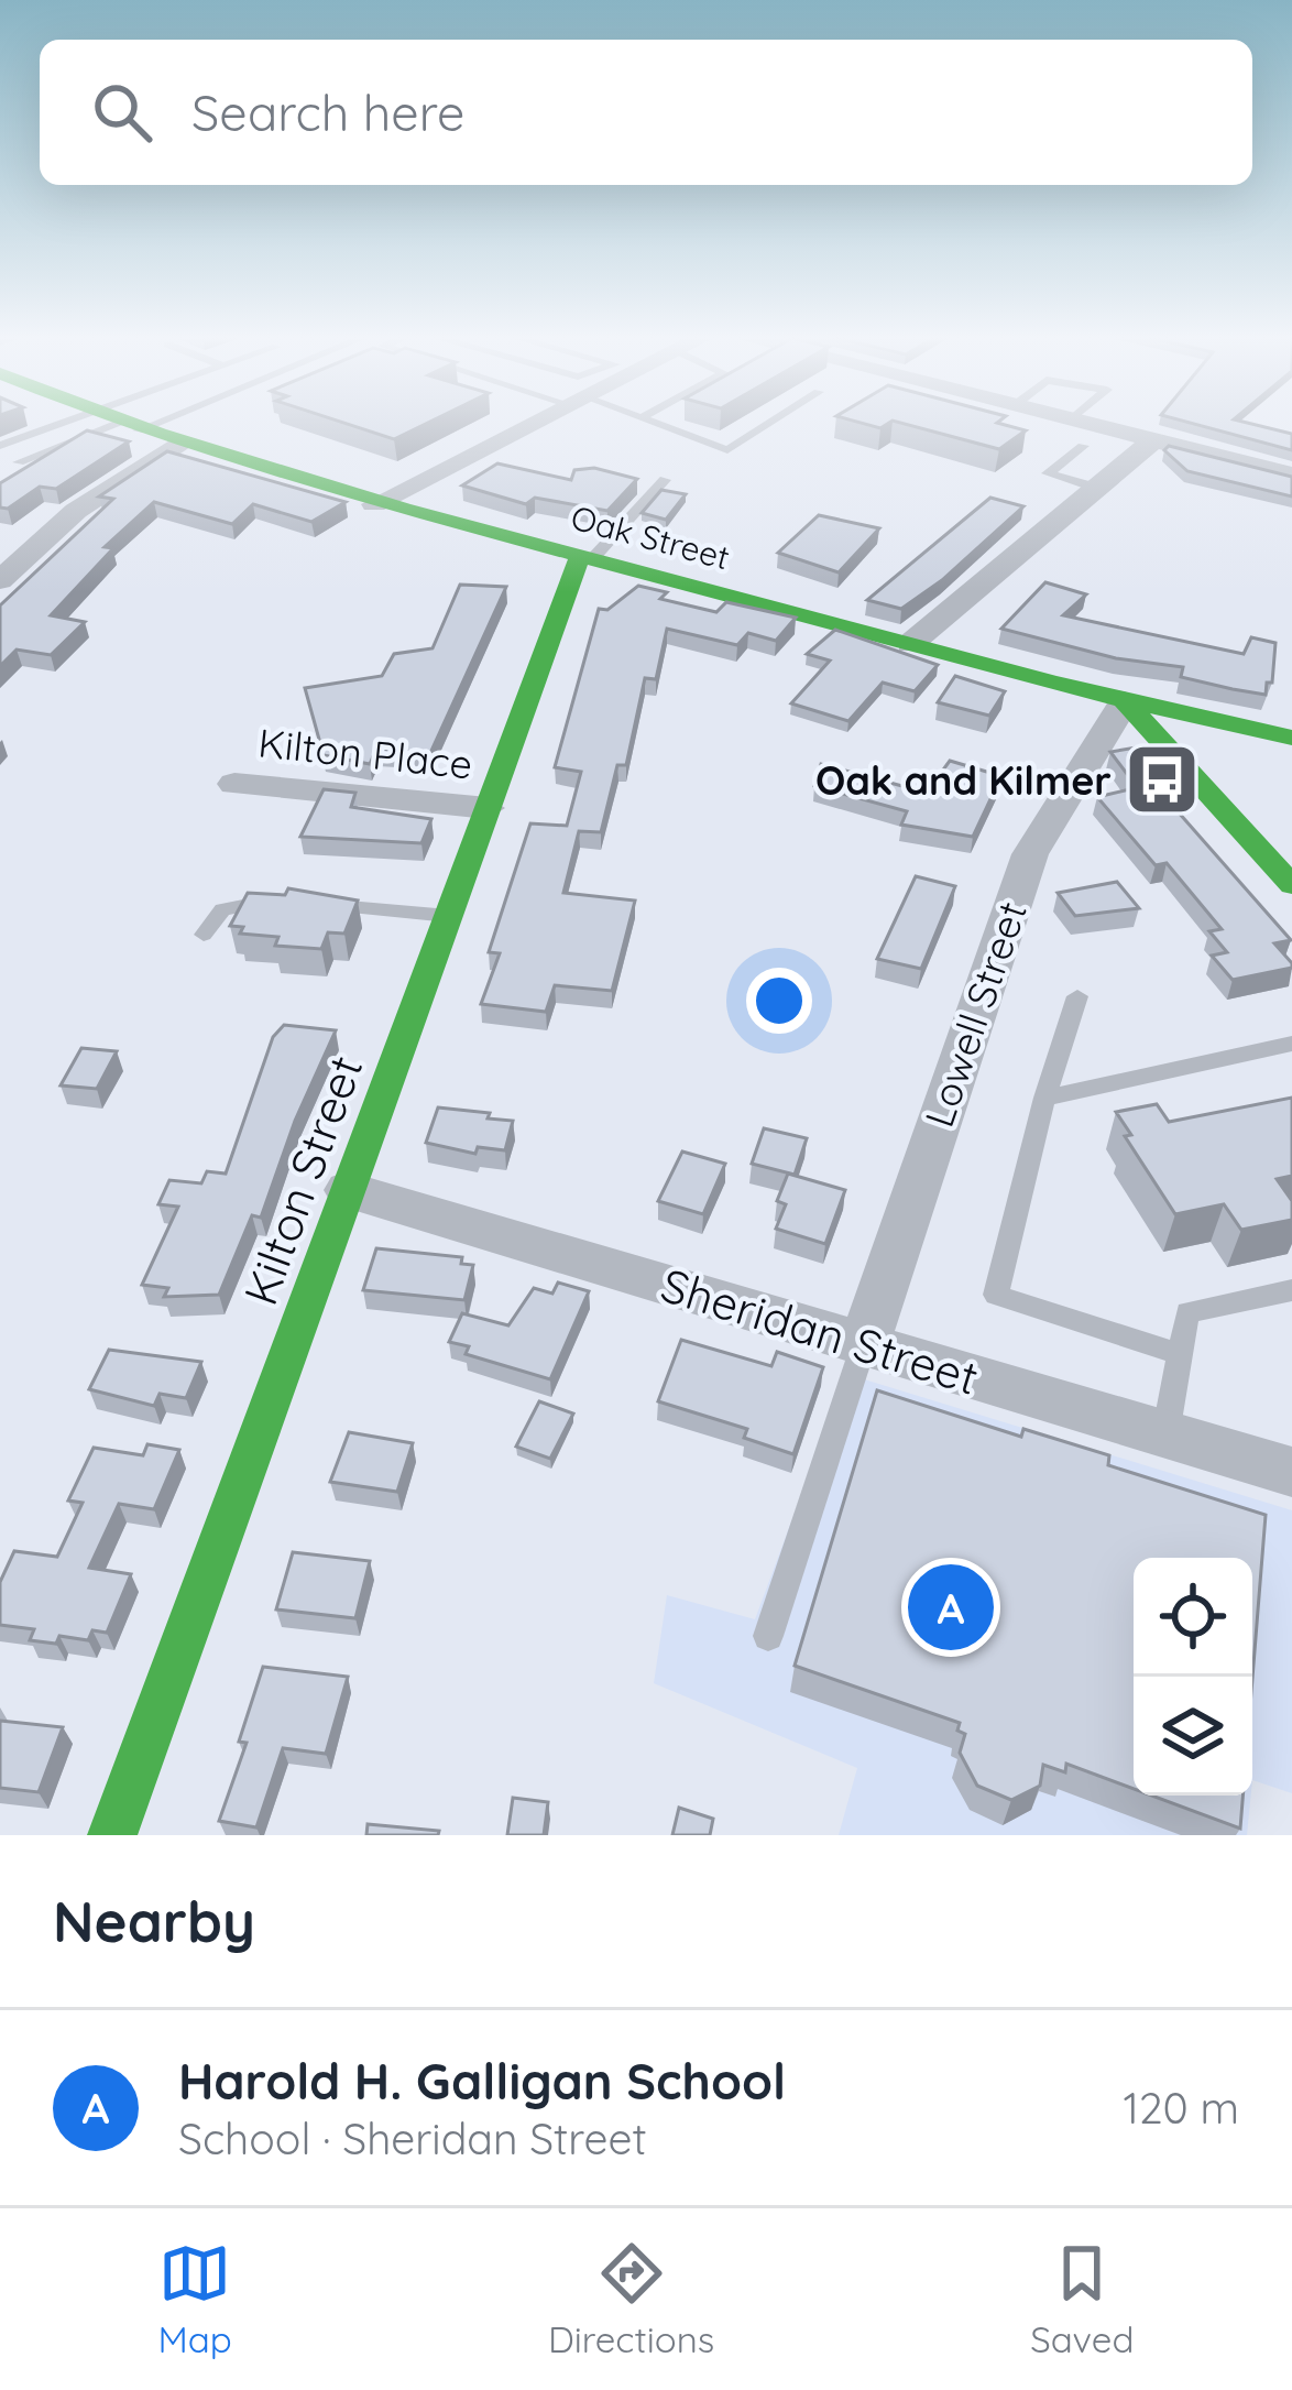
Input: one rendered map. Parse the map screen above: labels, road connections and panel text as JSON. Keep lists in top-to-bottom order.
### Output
{
  "streets": {
    "street": [
      "Oak Street",
      "Kilton Place",
      "Lowell Street",
      "Kilton Street",
      "Sheridan Street"
    ]
  },
  "crossings": [
    ["Oak Street", "Lowell Street"],
    ["Oak Street", "Kilton Street"],
    ["Kilton Place", "Kilton Street"],
    ["Lowell Street", "Sheridan Street"],
    ["Kilton Street", "Sheridan Street"]
  ],
  "places": {
    "bus stop": ["Oak and Kilmer"]
  },
  "page": {
    "search": "Search here",
    "pins": "A",
    "heading": "Nearby",
    "list": [
      {
        "mark": "A",
        "name": "Harold H. Galligan School",
        "note": "School · Sheridan Street",
        "value": "120 m"
      }
    ],
    "nav": ["Map", "Directions", "Saved"]
  }
}
